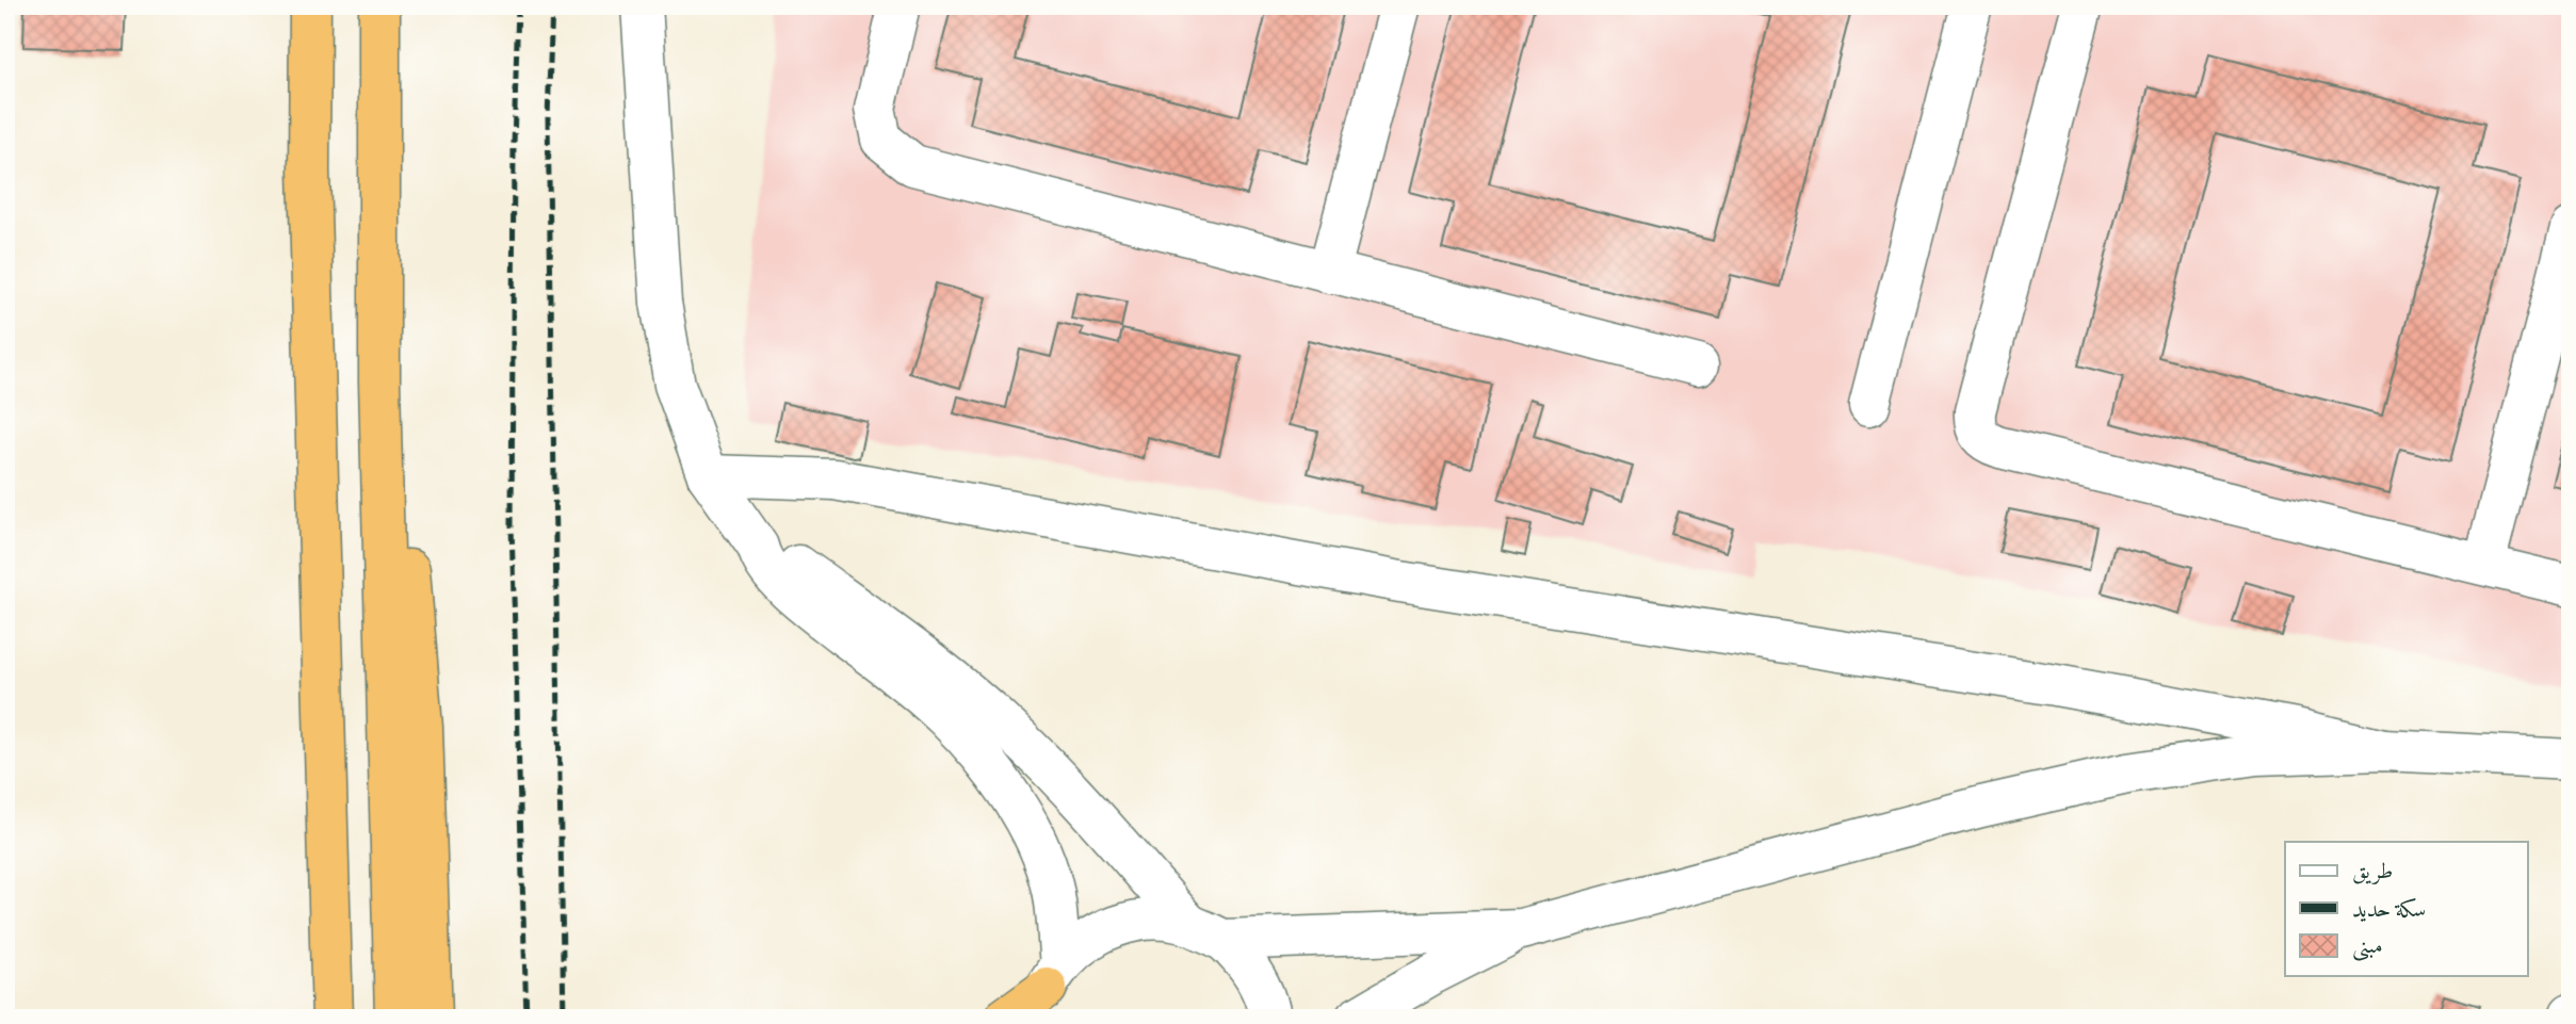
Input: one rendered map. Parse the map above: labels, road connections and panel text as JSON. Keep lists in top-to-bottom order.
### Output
{
  "legend": ["طريق", "سكة حديد", "مبنى"]
}
